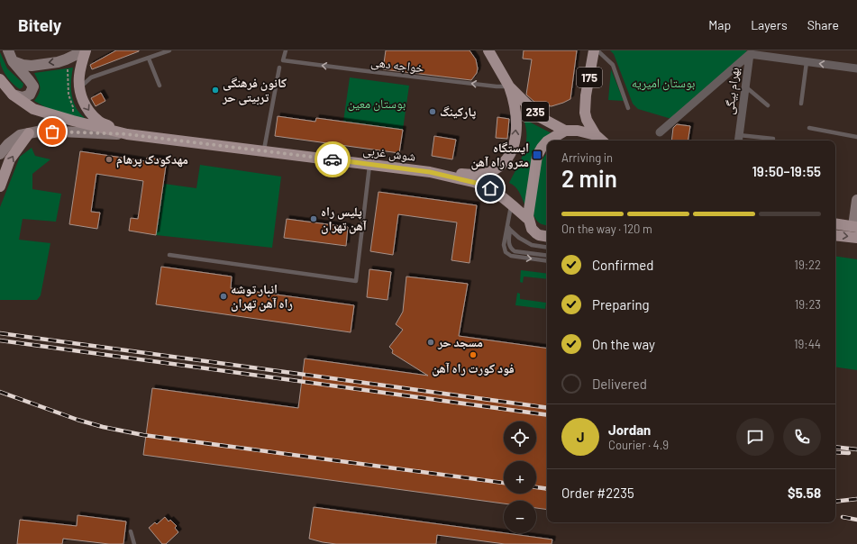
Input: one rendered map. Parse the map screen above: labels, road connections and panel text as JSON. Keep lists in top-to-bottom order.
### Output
{
  "streets": {
    "main road": ["175", "235", "شوش غربی"],
    "street": ["بهرام بیگی"],
    "lane": ["خواجه دهی"]
  },
  "crossings": [
    ["خواجه دهی", "235"]
  ],
  "one_way": ["خواجه دهی"],
  "parks": ["بوستان امیریه", "بوستان معین"],
  "places": {
    "other": [
      "کانون فرهنگی تربیتی حر",
      "پارکینگ",
      "مهدکودک پرهام",
      "پلیس راه آهن تهران",
      "انبار توشه راه آهن تهران",
      "مسجد حر",
      "فود کورت راه آهن"
    ],
    "transit": ["ایستگاه مترو راه آهن"]
  },
  "page": {
    "header": "Bitely",
    "nav": ["Map", "Layers", "Share"],
    "heading": ["2 min", "Arriving in", "19:50–19:55"],
    "panel": [
      "Jordan",
      "Courier · 4.9",
      "Order #2235",
      "$5.58"
    ],
    "bar": "On the way · 120 m",
    "list": [
      ["Confirmed", "19:22"],
      ["Preparing", "19:23"],
      ["On the way", "19:44"],
      "Delivered"
    ],
    "round": "J",
    "map_buttons": ["+", "−"]
  }
}
